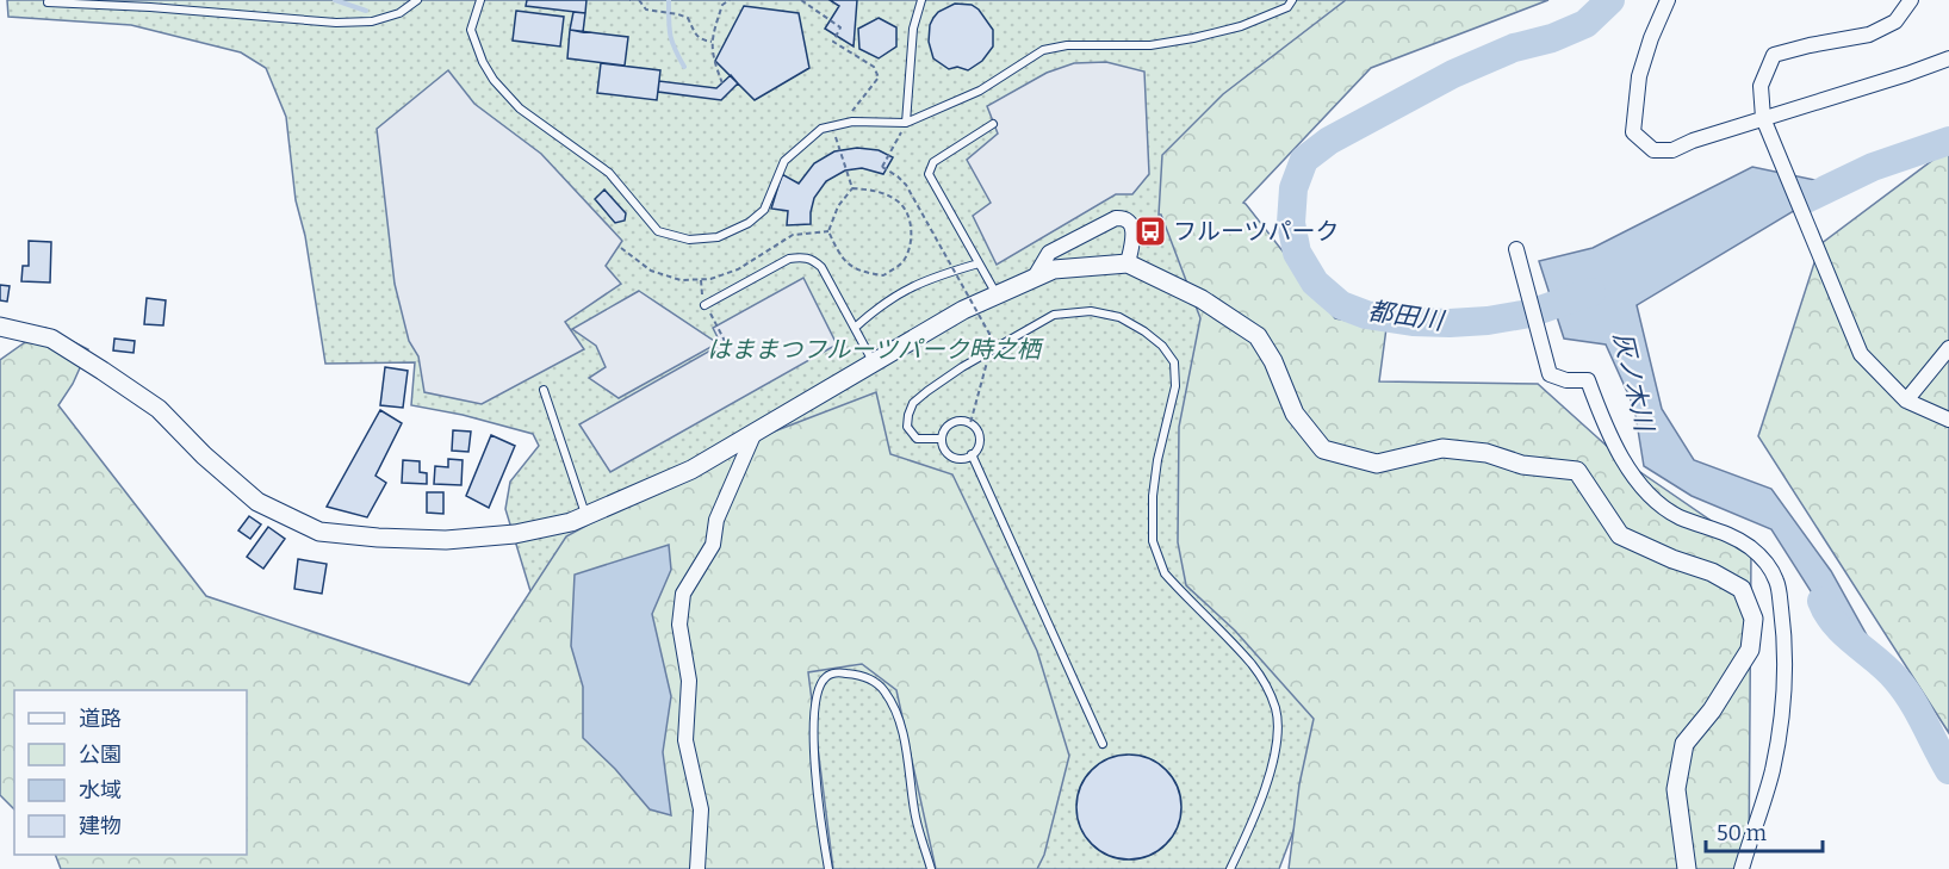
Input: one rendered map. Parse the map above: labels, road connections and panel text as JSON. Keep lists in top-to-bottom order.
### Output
{
  "water": ["都田川", "灰ノ木川"],
  "parks": ["はままつフルーツパーク時之栖"],
  "places": {
    "bus stop": ["フルーツパーク"]
  },
  "legend": [
    "道路",
    "公園",
    "水域",
    "建物"
  ],
  "scale_bar": "50 m"
}
